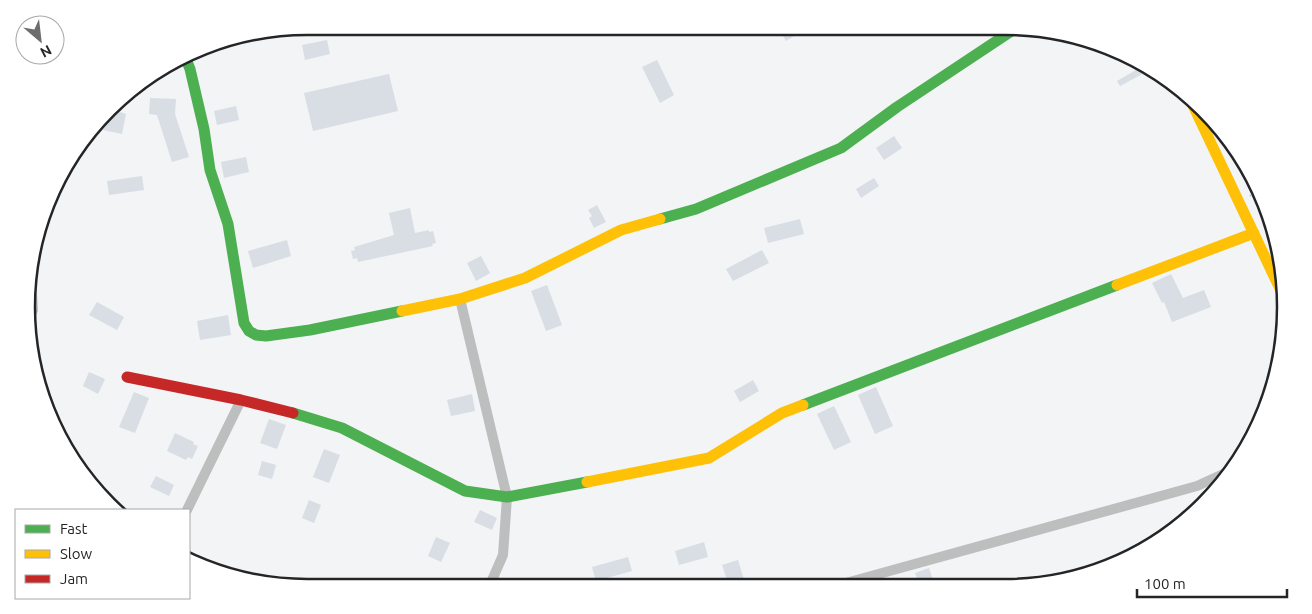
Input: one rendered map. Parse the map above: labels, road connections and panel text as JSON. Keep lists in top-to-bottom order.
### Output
{
  "legend": ["Fast", "Slow", "Jam"],
  "scale_bar": "100 m",
  "north": "bottom right"
}
